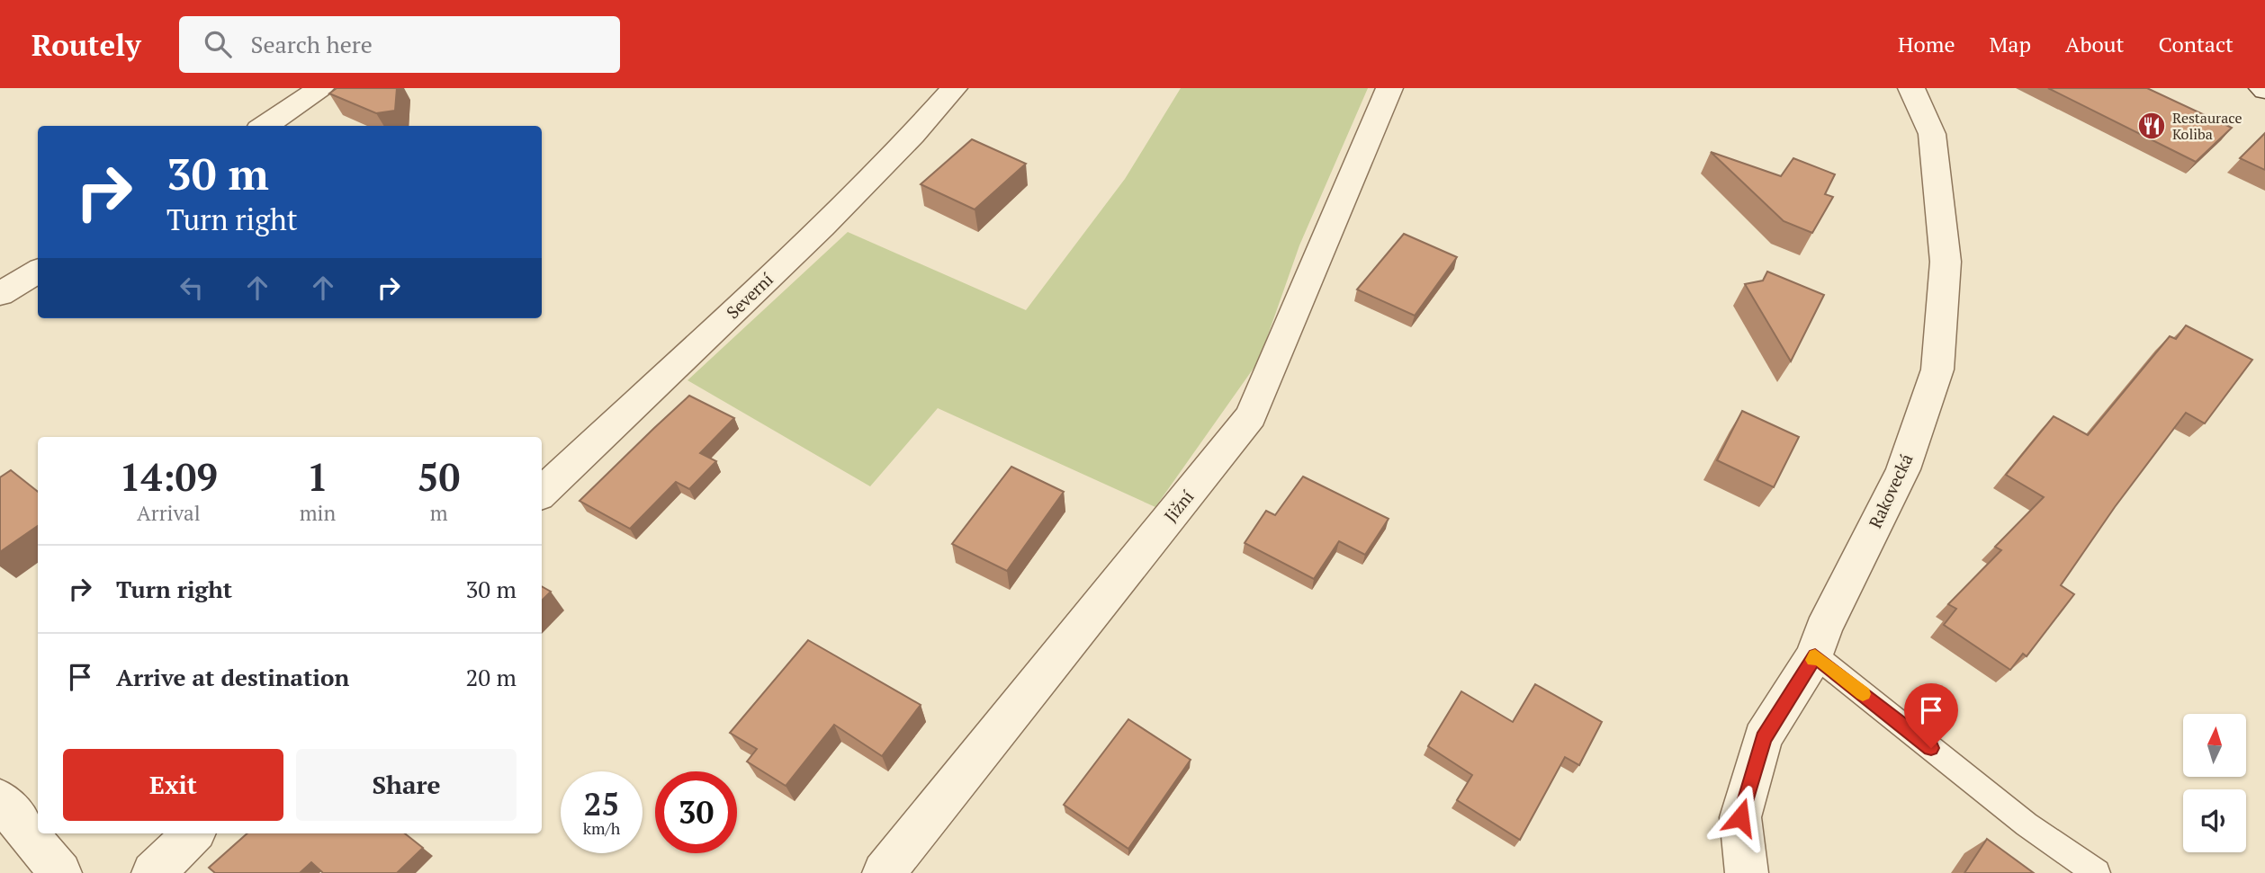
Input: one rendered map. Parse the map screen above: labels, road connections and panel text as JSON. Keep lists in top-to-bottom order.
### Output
{
  "streets": {
    "street": ["Severní", "Rakovecká", "Jižní"]
  },
  "places": {
    "restaurant": ["Restaurace Koliba"]
  },
  "north": "top",
  "page": {
    "header": "Routely",
    "search": "Search here",
    "nav": [
      "Home",
      "Map",
      "About",
      "Contact"
    ],
    "turn": ["30 m", "Turn right"],
    "eta": [
      "14:09",
      "Arrival",
      "1",
      "min",
      "50",
      "m"
    ],
    "list": [
      {
        "name": "Turn right",
        "value": "30 m"
      },
      {
        "name": "Arrive at destination",
        "value": "20 m"
      }
    ],
    "buttons": ["Exit", "Share"],
    "speed": "25 km/h",
    "limit": "30"
  }
}
